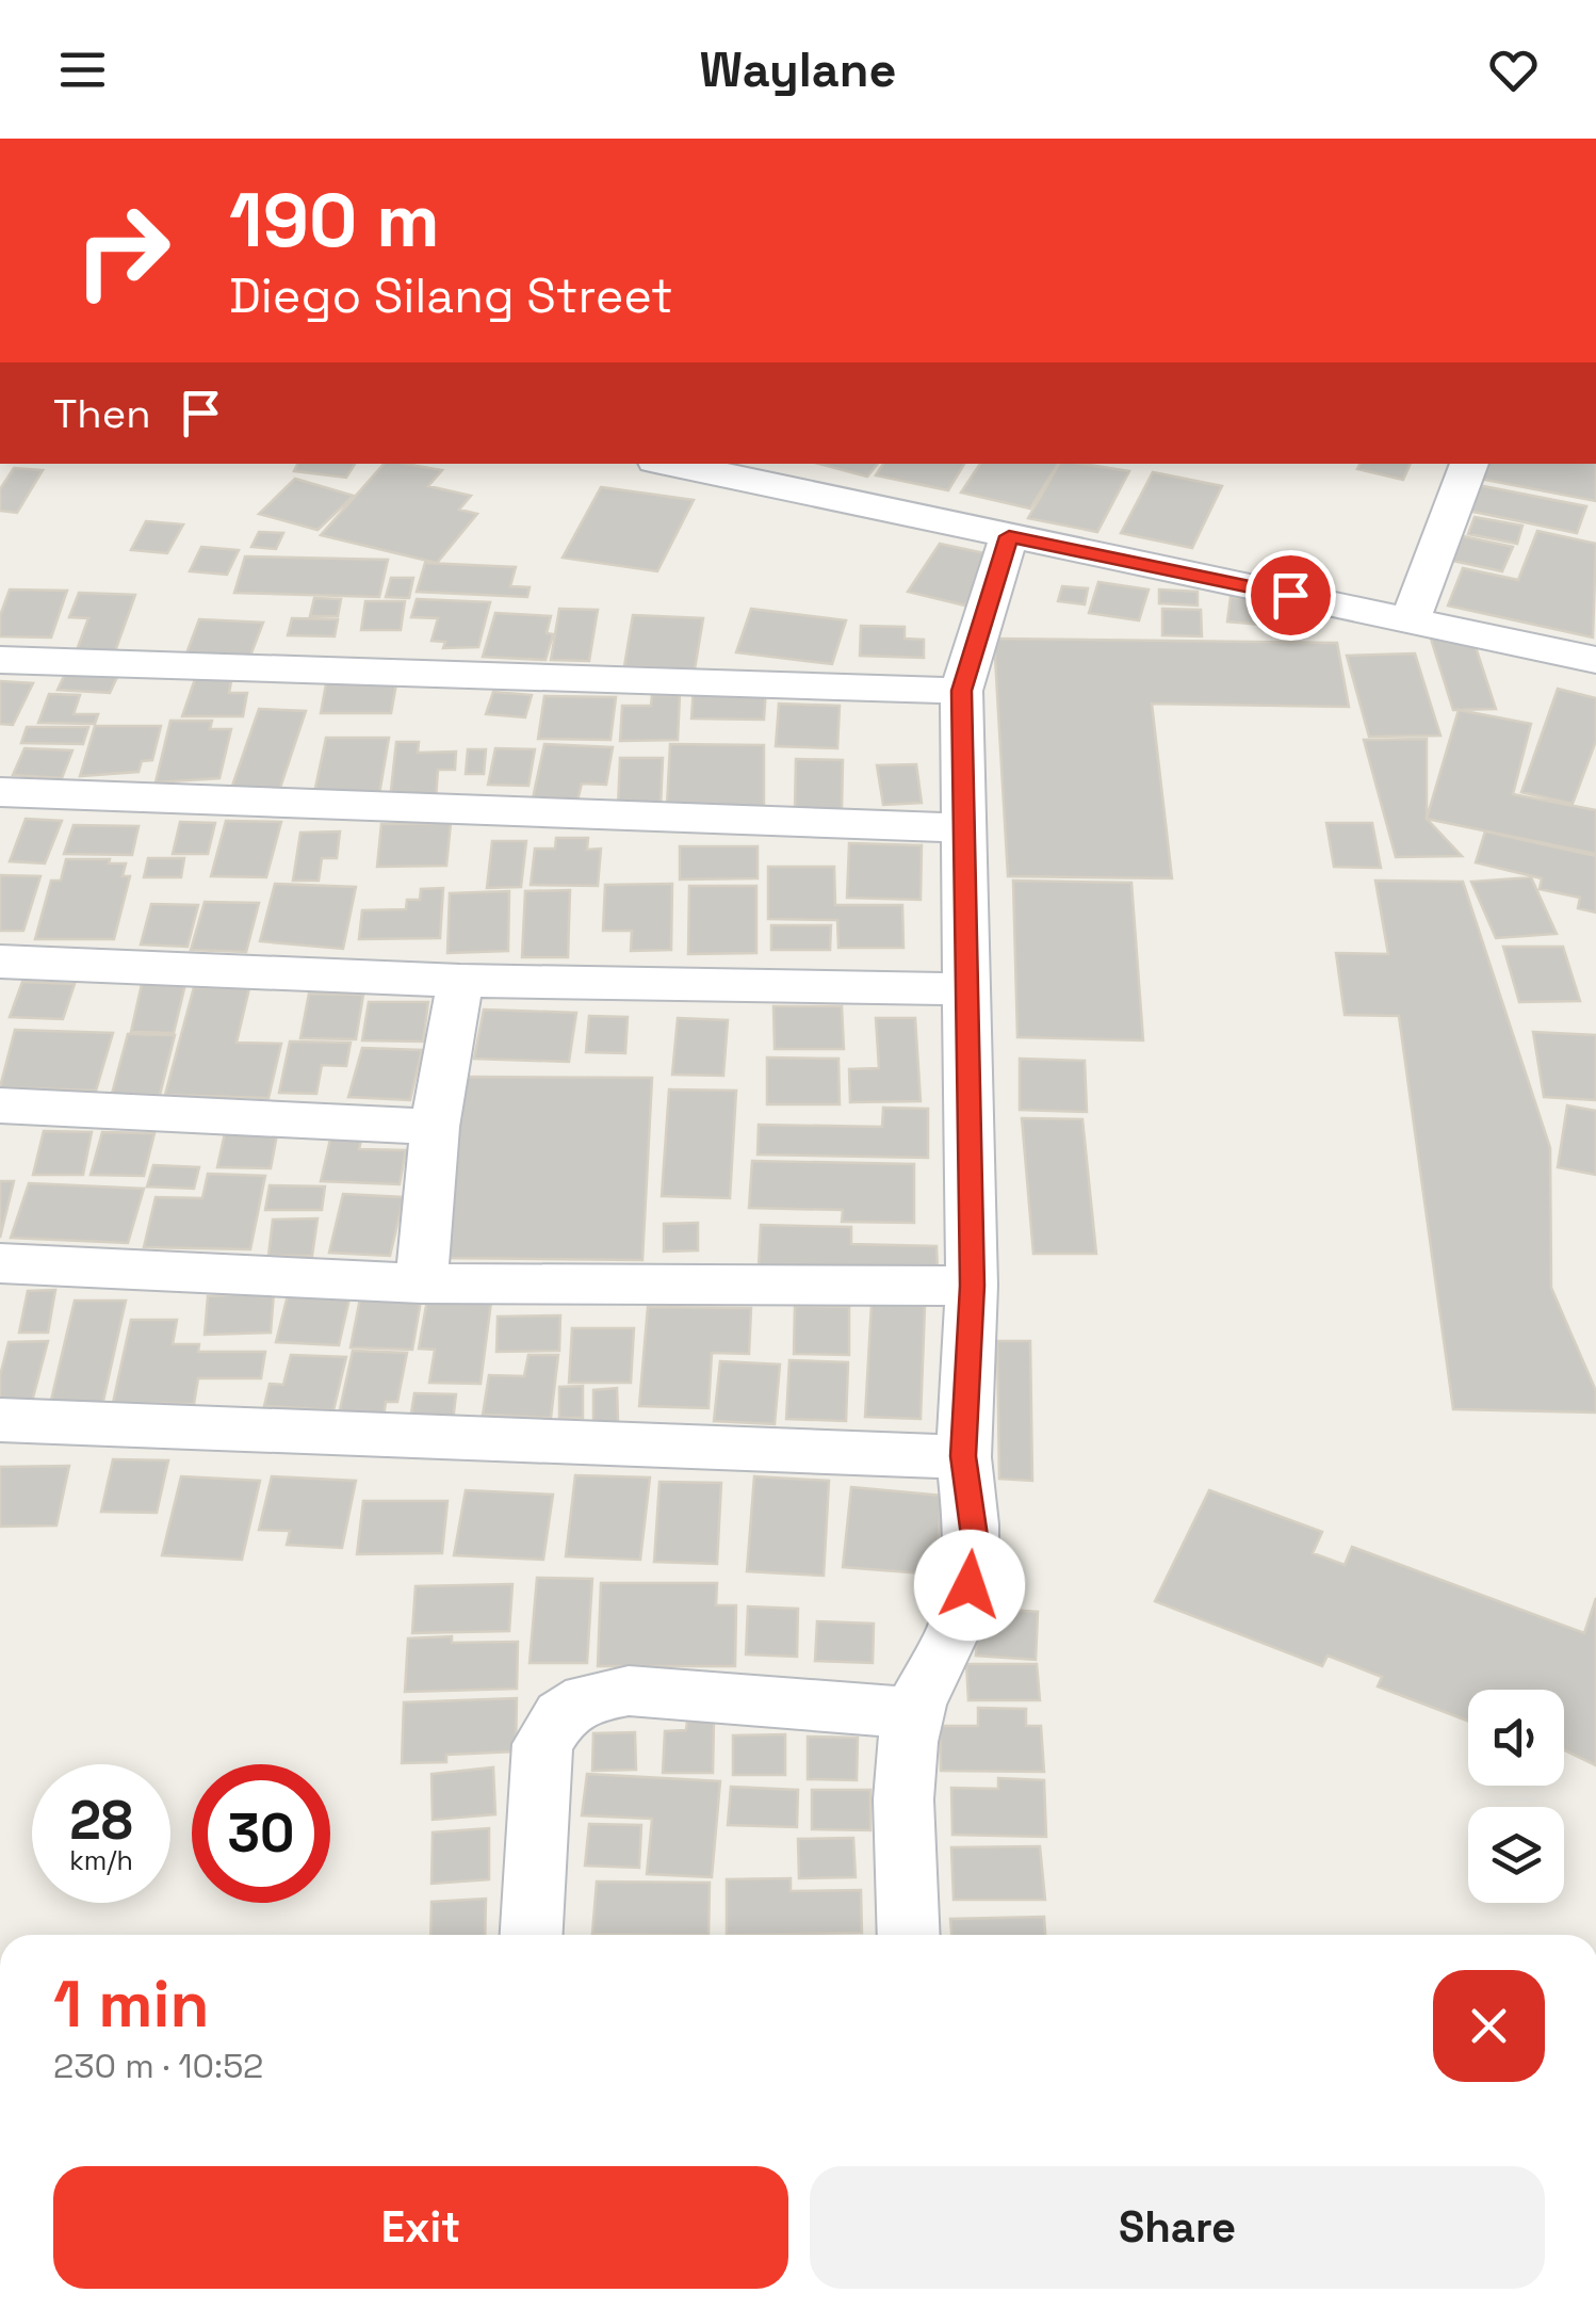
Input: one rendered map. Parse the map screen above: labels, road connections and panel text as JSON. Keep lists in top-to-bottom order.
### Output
{
  "page": {
    "header": "Waylane",
    "turn": ["190 m", "Diego Silang Street"],
    "then": "Then",
    "speed": "28 km/h",
    "limit": "30",
    "heading": ["1 min", "230 m · 10:52"],
    "buttons": ["Exit", "Share"]
  }
}
